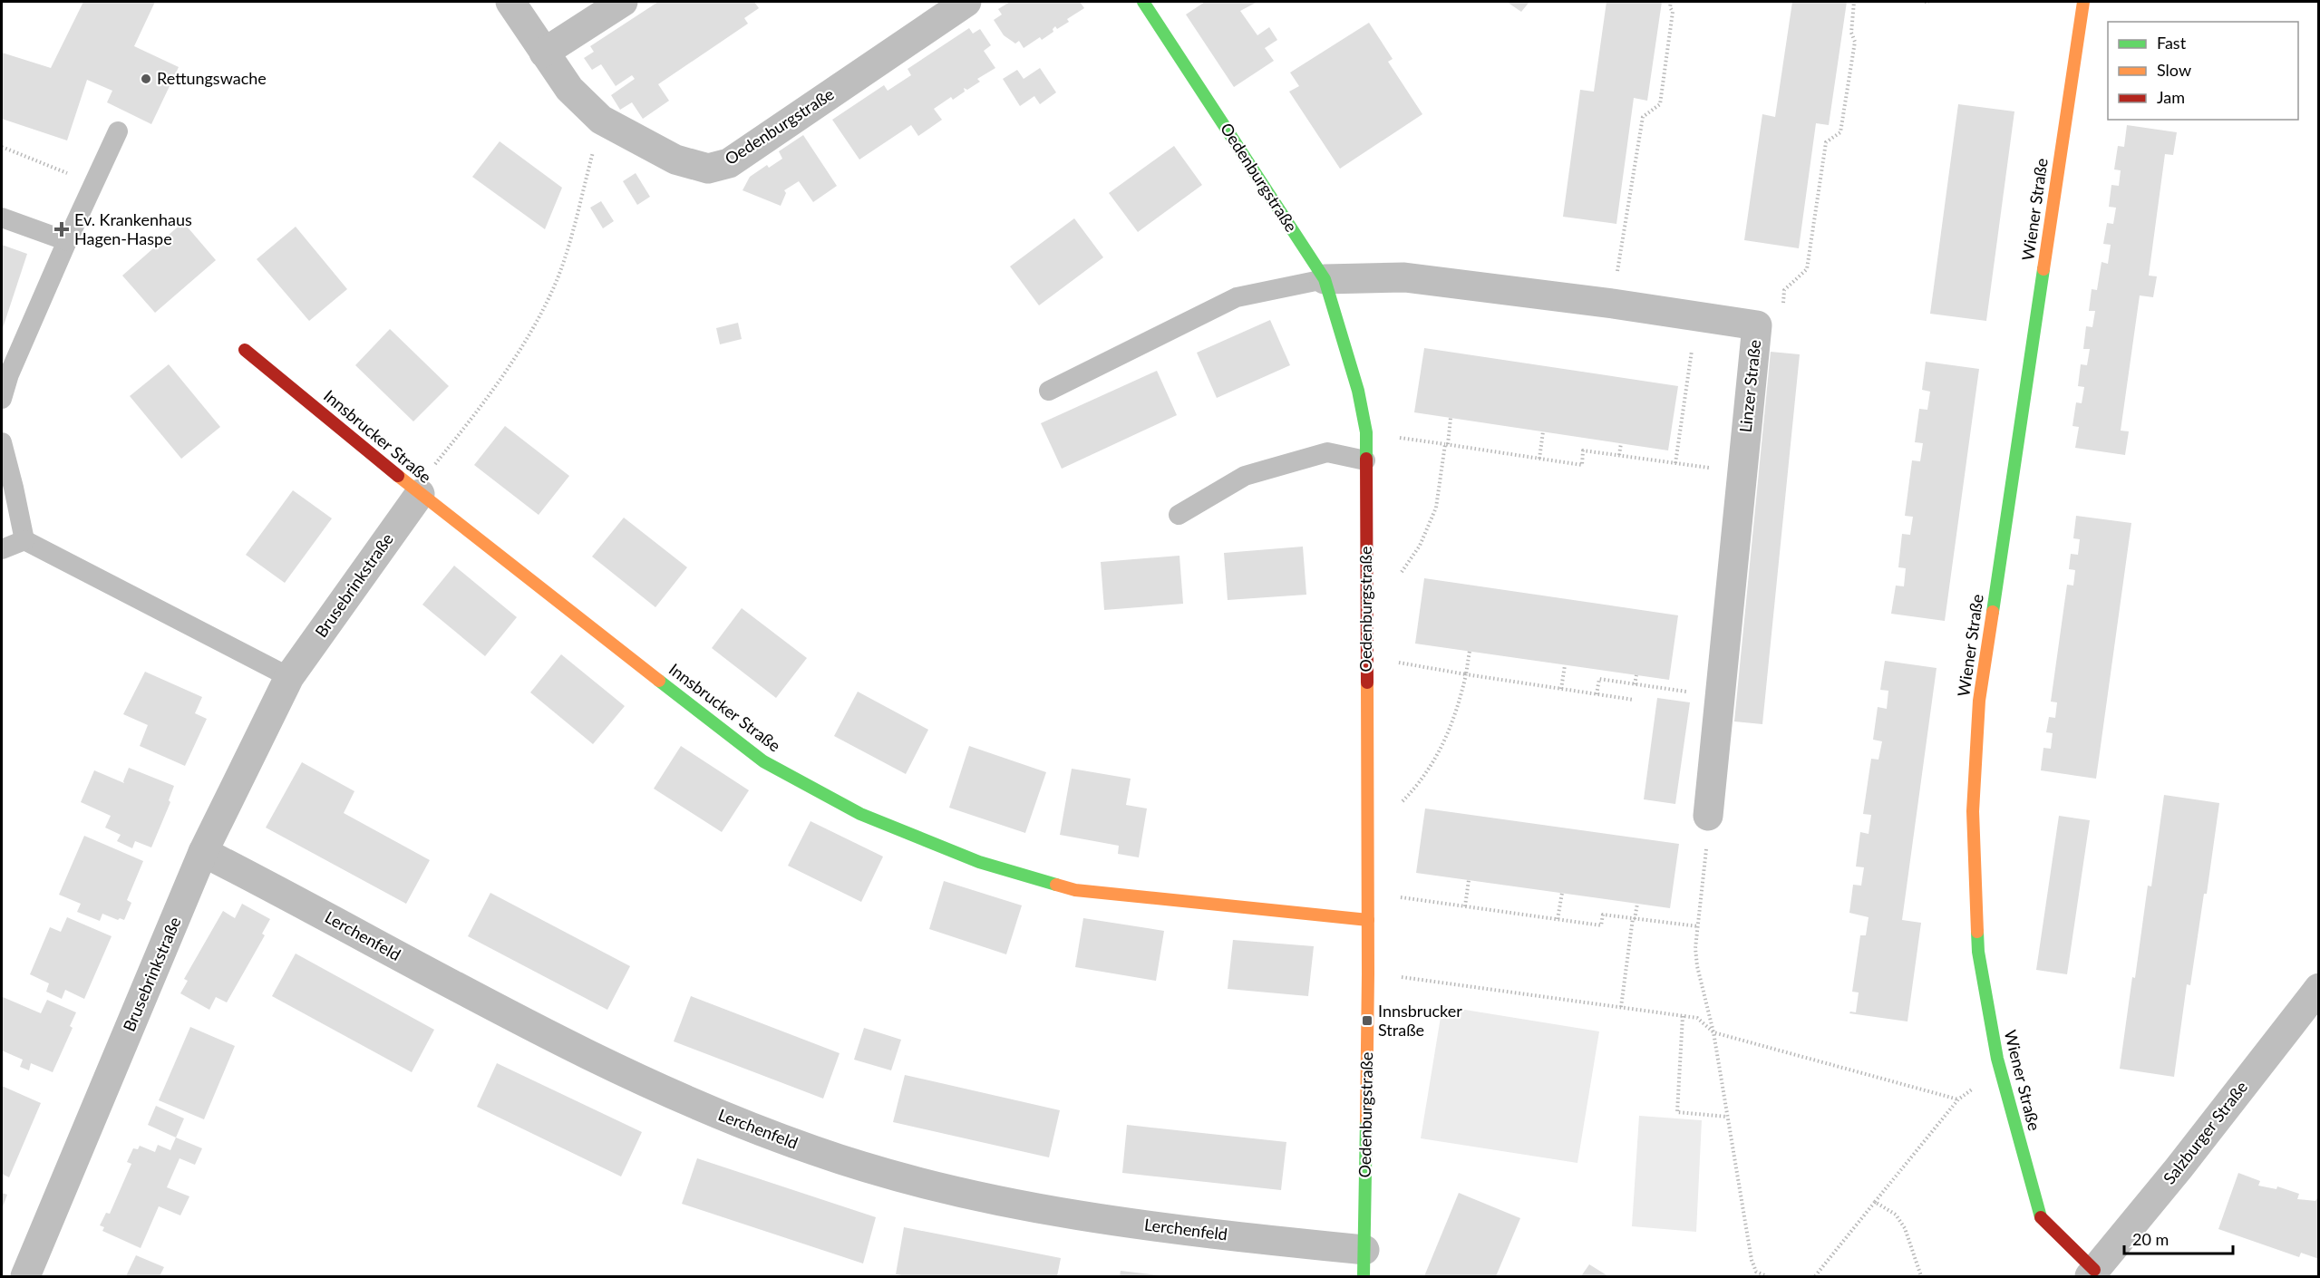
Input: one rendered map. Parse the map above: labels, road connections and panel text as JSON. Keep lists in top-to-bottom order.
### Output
{
  "streets": {
    "street": [
      "Oedenburgstraße",
      "Wiener Straße",
      "Linzer Straße",
      "Innsbrucker Straße",
      "Brusebrinkstraße",
      "Lerchenfeld",
      "Salzburger Straße"
    ]
  },
  "crossings": [
    ["Oedenburgstraße", "Linzer Straße"],
    ["Oedenburgstraße", "Innsbrucker Straße"],
    ["Oedenburgstraße", "Lerchenfeld"],
    ["Wiener Straße", "Salzburger Straße"],
    ["Innsbrucker Straße", "Brusebrinkstraße"],
    ["Brusebrinkstraße", "Lerchenfeld"]
  ],
  "places": {
    "other": ["Rettungswache"],
    "health": ["Ev. Krankenhaus Hagen-Haspe"],
    "transit": ["Innsbrucker Straße"]
  },
  "legend": ["Fast", "Slow", "Jam"],
  "scale_bar": "20 m"
}
